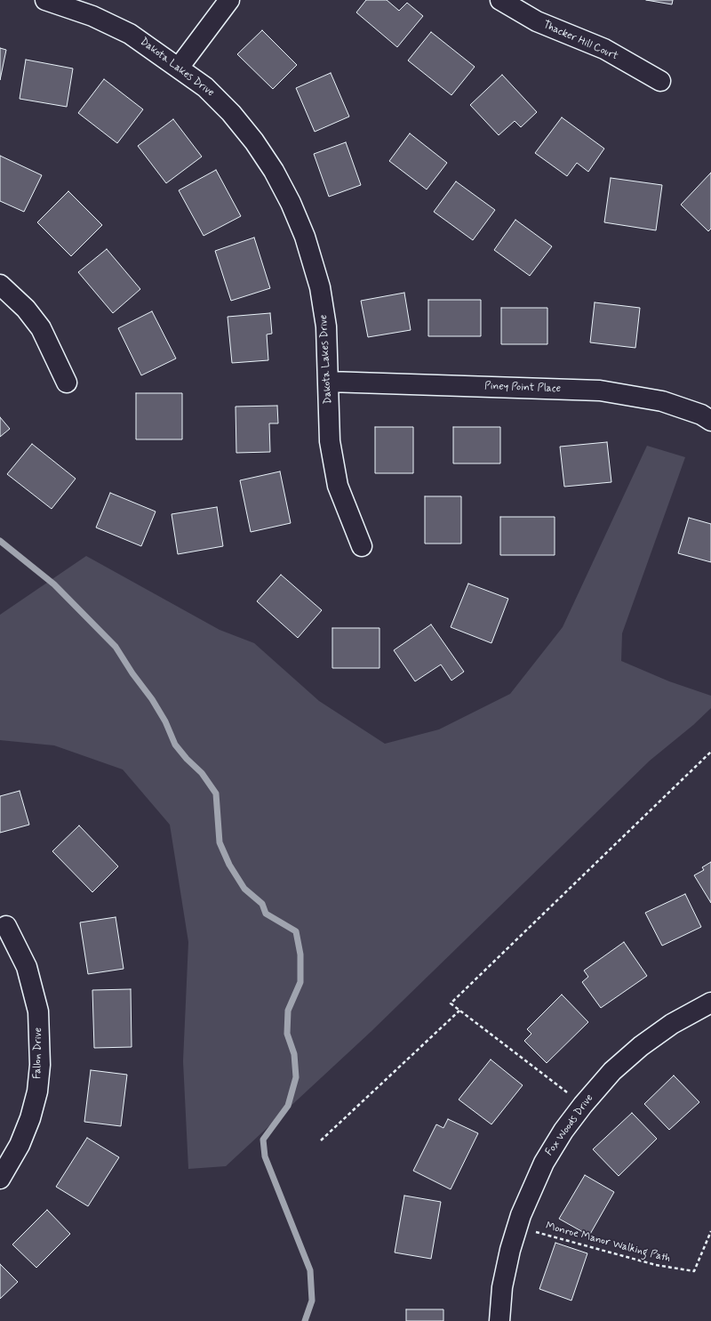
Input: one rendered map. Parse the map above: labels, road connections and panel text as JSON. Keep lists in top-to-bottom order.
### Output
{
  "streets": {
    "street": [
      "Thacker Hill Court",
      "Dakota Lakes Drive",
      "Piney Point Place",
      "Fallon Drive",
      "Fox Woods Drive"
    ],
    "path": ["Monroe Manor Walking Path"]
  },
  "crossings": [
    ["Dakota Lakes Drive", "Piney Point Place"],
    ["Fox Woods Drive", "Monroe Manor Walking Path"]
  ]
}
